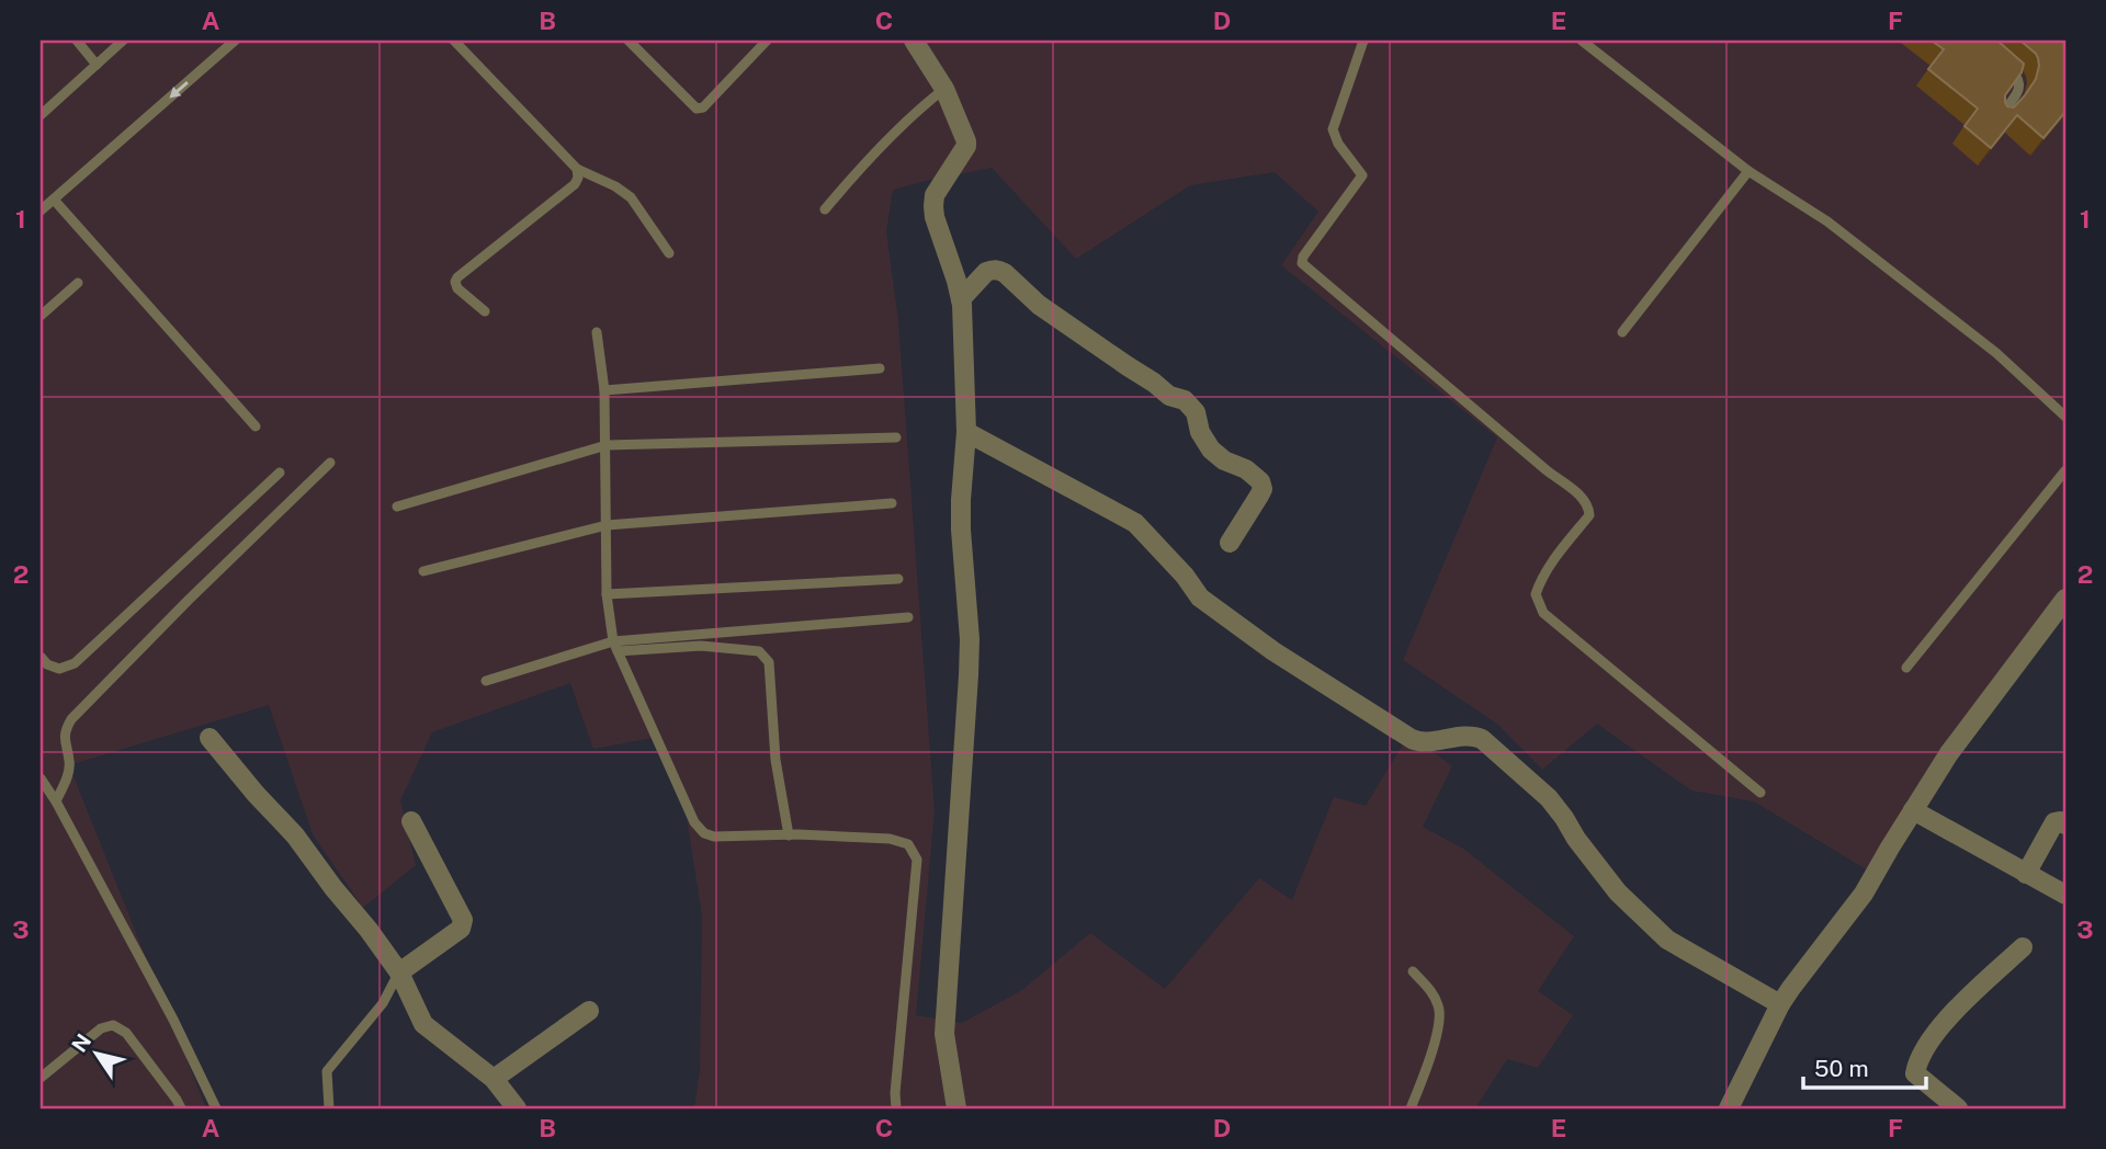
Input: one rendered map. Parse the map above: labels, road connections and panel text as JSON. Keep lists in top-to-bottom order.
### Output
{
  "scale_bar": "50 m",
  "north": "top left",
  "grid": {
    "columns": [
      "A",
      "B",
      "C",
      "D",
      "E",
      "F"
    ],
    "rows": ["1", "2", "3"]
  }
}
